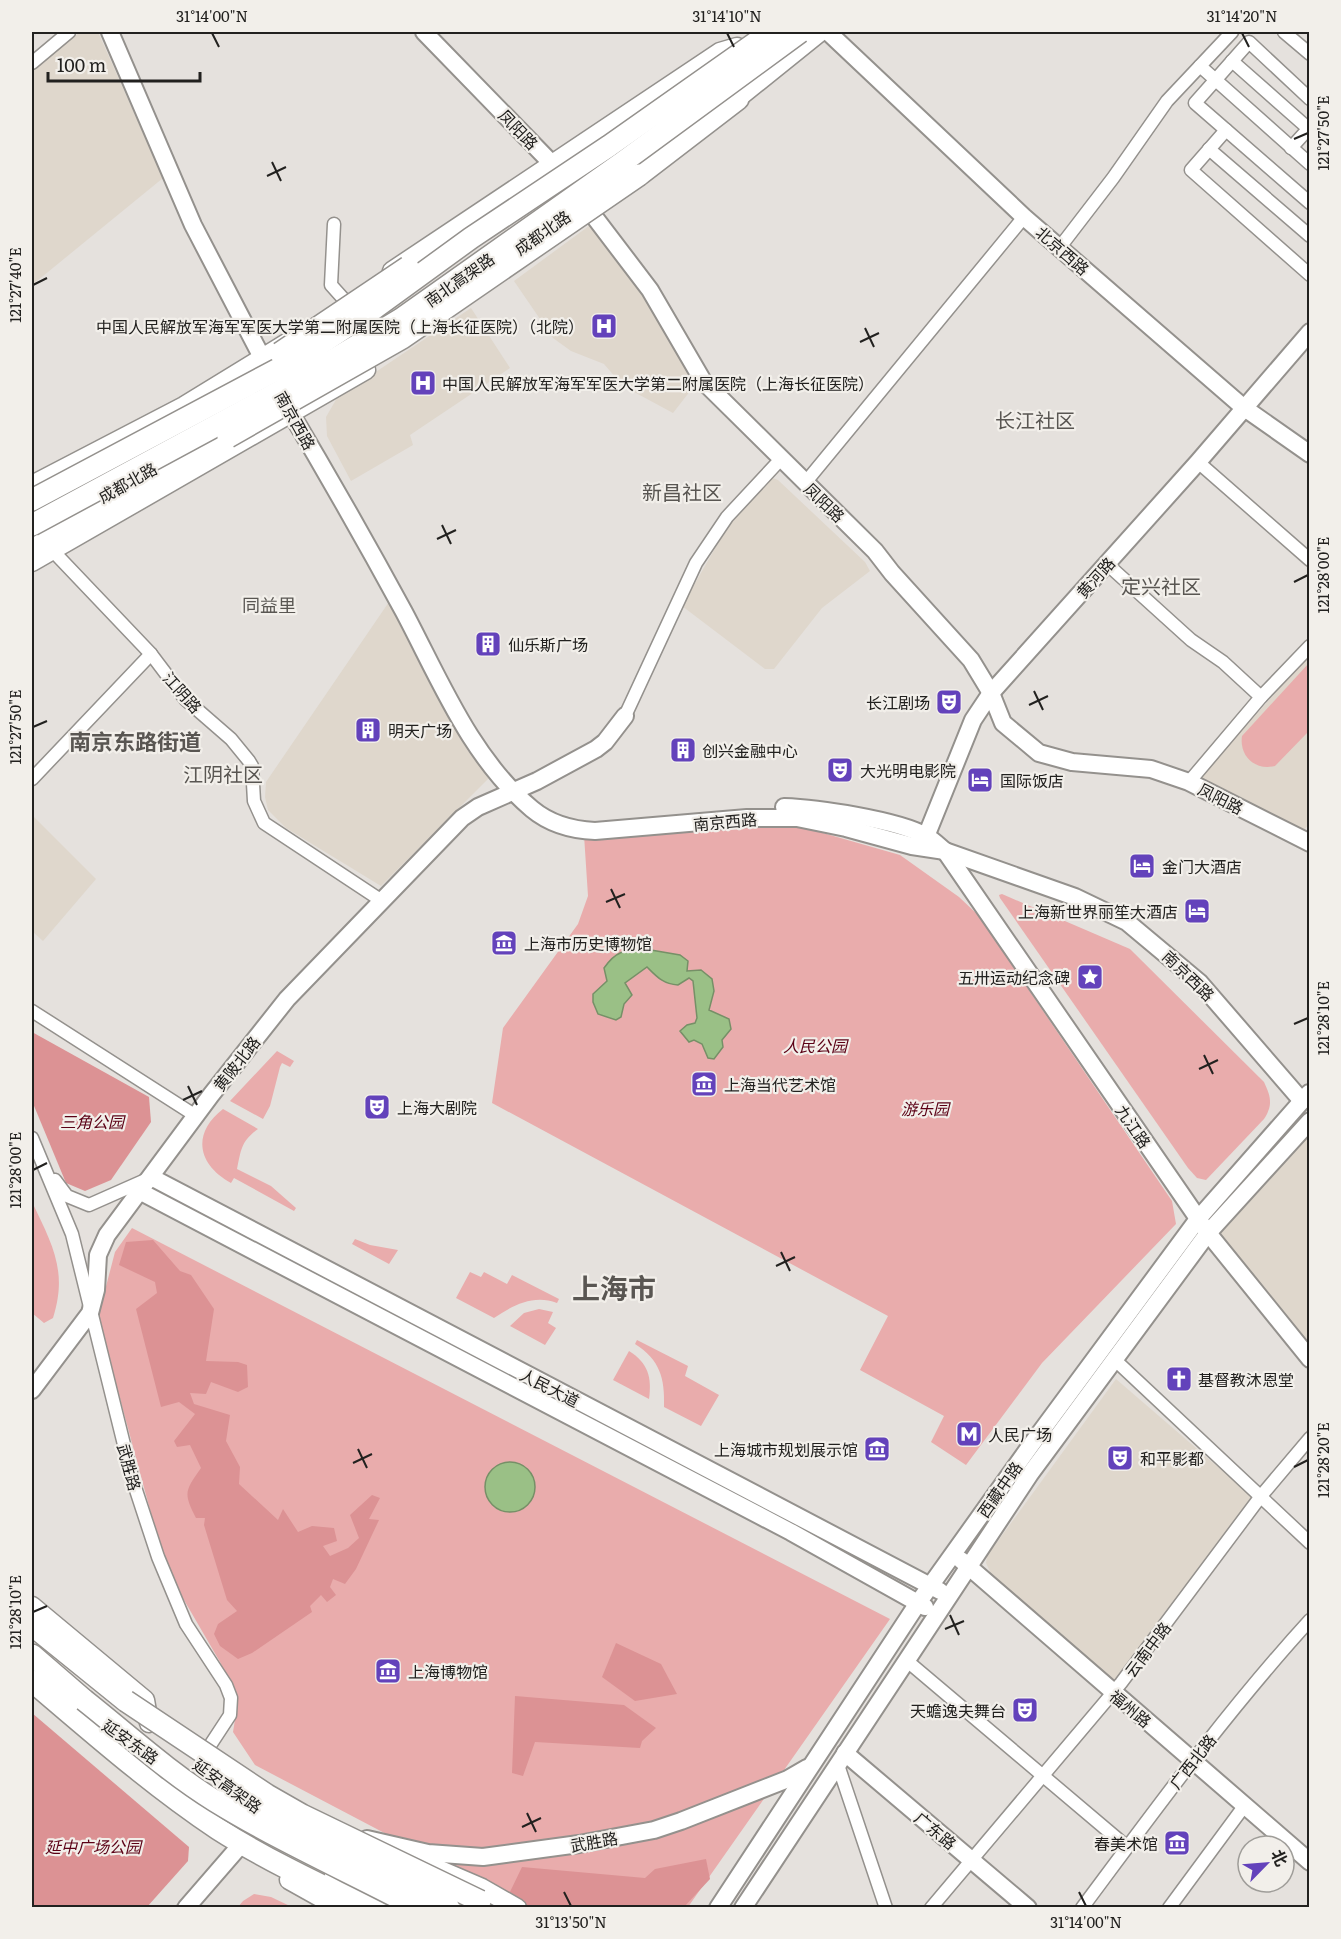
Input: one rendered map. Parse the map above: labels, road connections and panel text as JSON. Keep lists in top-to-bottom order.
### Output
{
  "streets": {
    "highway": ["南北高架路", "延安高架路"],
    "main road": ["成都北路", "延安东路"],
    "street": [
      "凤阳路",
      "北京西路",
      "南京西路",
      "黄河路",
      "江阴路",
      "黄陂北路",
      "九江路",
      "人民大道",
      "武胜路",
      "西藏中路",
      "云南中路",
      "福州路",
      "广西北路",
      "广东路"
    ]
  },
  "crossings": [
    ["凤阳路", "成都北路"],
    ["凤阳路", "黄河路"],
    ["成都北路", "南北高架路"],
    ["成都北路", "南京西路"],
    ["北京西路", "黄河路"],
    ["南北高架路", "南京西路"],
    ["南京西路", "黄河路"],
    ["南京西路", "黄陂北路"],
    ["南京西路", "九江路"],
    ["南京西路", "西藏中路"],
    ["黄河路", "九江路"],
    ["江阴路", "黄陂北路"],
    ["黄陂北路", "人民大道"],
    ["黄陂北路", "武胜路"],
    ["九江路", "西藏中路"],
    ["人民大道", "武胜路"],
    ["人民大道", "西藏中路"],
    ["武胜路", "西藏中路"],
    ["武胜路", "延安东路"],
    ["西藏中路", "福州路"],
    ["西藏中路", "广东路"],
    ["云南中路", "福州路"],
    ["云南中路", "广东路"],
    ["福州路", "广西北路"],
    ["延安东路", "延安高架路"]
  ],
  "districts": [
    "长江社区",
    "新昌社区",
    "定兴社区",
    "同益里",
    "南京东路街道",
    "江阴社区",
    "上海市"
  ],
  "parks": [
    "人民公园",
    "游乐园",
    "三角公园",
    "延中广场公园"
  ],
  "places": {
    "hospital": ["中国人民解放军海军军医大学第二附属医院（上海长征医院）（北院）", "中国人民解放军海军军医大学第二附属医院（上海长征医院）"],
    "building": ["仙乐斯广场", "明天广场", "创兴金融中心"],
    "theatre": [
      "长江剧场",
      "大光明电影院",
      "上海大剧院",
      "和平影都",
      "天蟾逸夫舞台"
    ],
    "hotel": ["国际饭店", "金门大酒店", "上海新世界丽笙大酒店"],
    "museum": [
      "上海市历史博物馆",
      "上海当代艺术馆",
      "上海城市规划展示馆",
      "上海博物馆",
      "春美术馆"
    ],
    "place": ["五卅运动纪念碑"],
    "church": ["基督教沐恩堂"],
    "metro station": ["人民广场"]
  },
  "scale_bar": "100 m",
  "north": "top right",
  "coordinates": [
    "31°14'00\"N",
    "31°14'10\"N",
    "31°14'20\"N",
    "121°27'50\"E",
    "121°27'40\"E",
    "121°28'00\"E",
    "121°28'10\"E",
    "121°28'20\"E",
    "31°13'50\"N"
  ]
}
